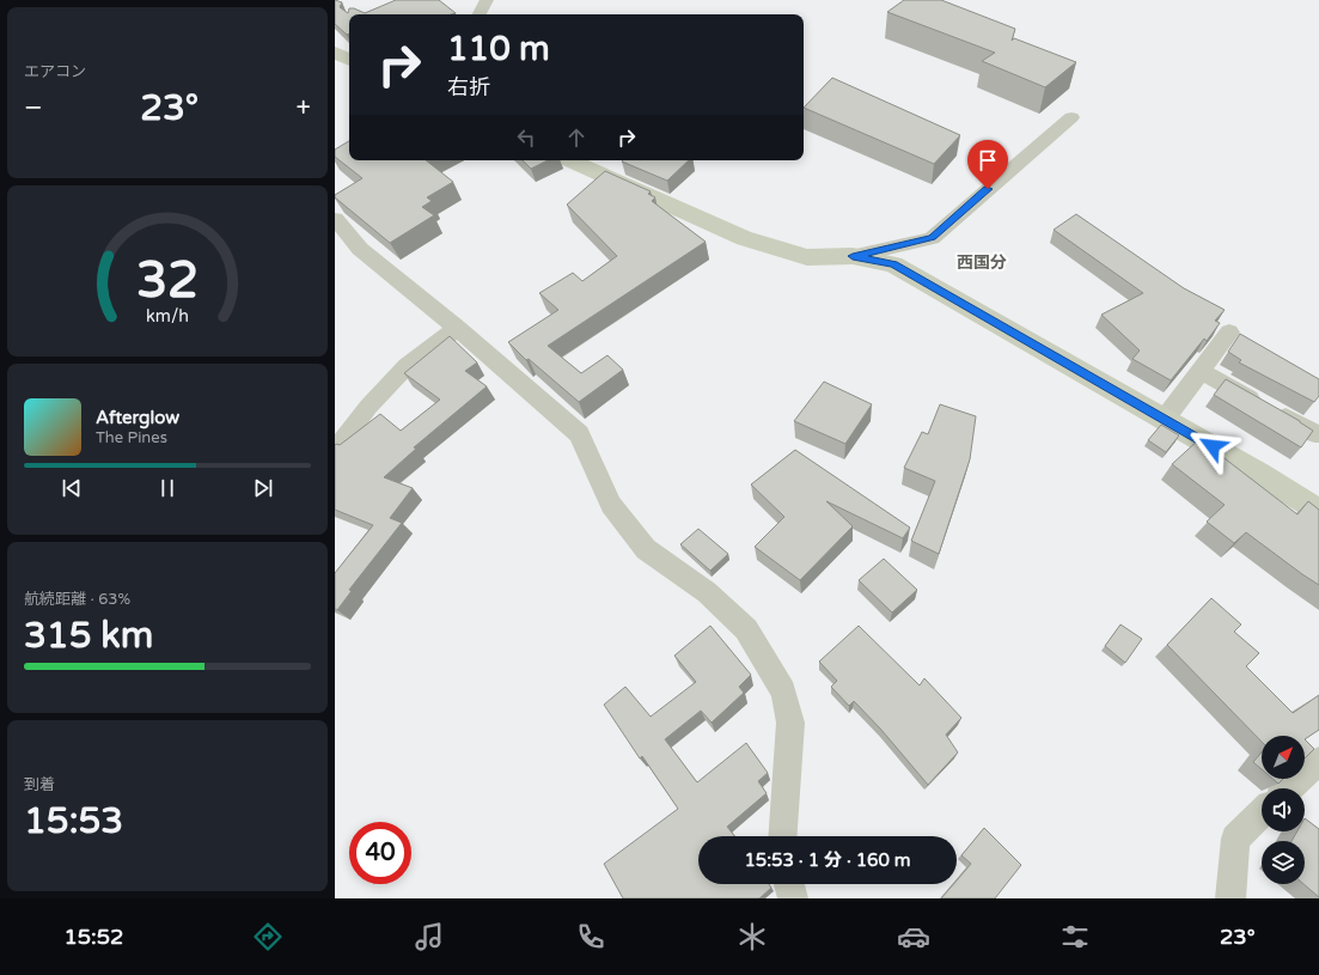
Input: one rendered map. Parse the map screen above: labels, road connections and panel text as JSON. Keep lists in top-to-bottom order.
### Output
{
  "districts": ["西国分"],
  "north": "top right",
  "page": {
    "tile": [
      "エアコン",
      ["航続距離 · 63%", "315 km"],
      ["到着", "15:53"]
    ],
    "turn": ["110 m", "右折"],
    "heat": ["−", "23°", "+"],
    "song": ["Afterglow", "The Pines"],
    "limit": "40",
    "trip": "15:53 · 1 分 · 160 m",
    "tabs": ["15:52", "23°"],
    "gauge": ["32", "km/h"]
  }
}
